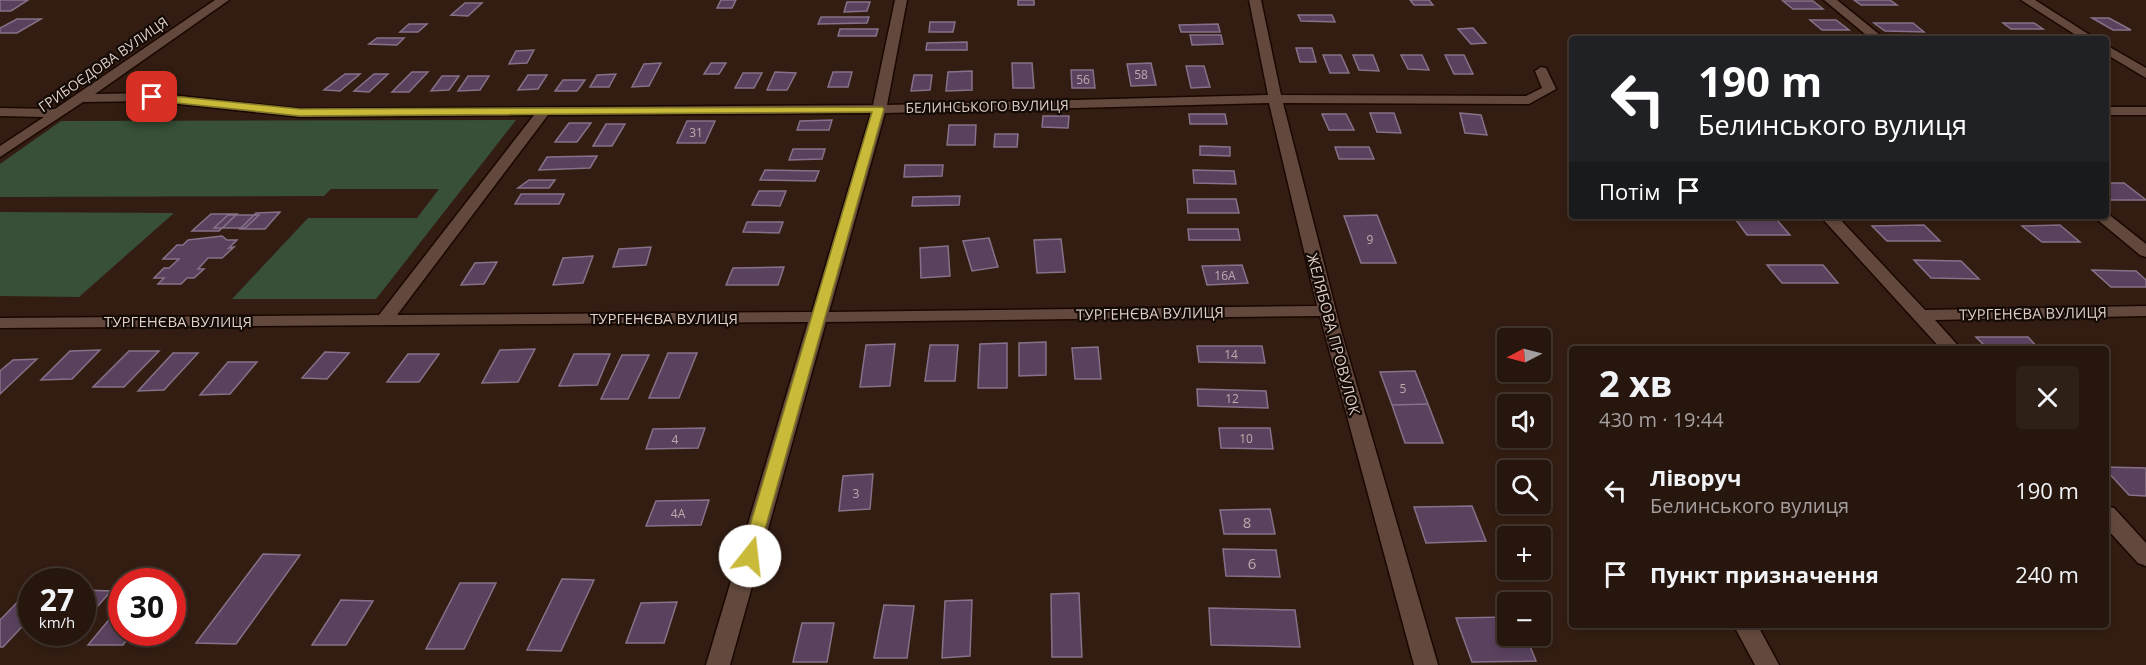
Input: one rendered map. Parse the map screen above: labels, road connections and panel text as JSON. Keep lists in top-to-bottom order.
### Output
{
  "streets": {
    "street": [
      "ГРИБОЄДОВА ВУЛИЦЯ",
      "БЕЛИНСЬКОГО ВУЛИЦЯ",
      "ТУРГЕНЄВА ВУЛИЦЯ",
      "ЖЕЛЯБОВА ПРОВУЛОК"
    ]
  },
  "crossings": [
    ["ГРИБОЄДОВА ВУЛИЦЯ", "БЕЛИНСЬКОГО ВУЛИЦЯ"],
    ["БЕЛИНСЬКОГО ВУЛИЦЯ", "ЖЕЛЯБОВА ПРОВУЛОК"],
    ["ТУРГЕНЄВА ВУЛИЦЯ", "ЖЕЛЯБОВА ПРОВУЛОК"]
  ],
  "house_numbers": [
    "58",
    "56",
    "31",
    "9",
    "16А",
    "14",
    "5",
    "12",
    "10",
    "4",
    "3",
    "4А",
    "8",
    "6"
  ],
  "north": "left",
  "page": {
    "turn": ["190 m", "Белинського вулиця"],
    "then": "Потім",
    "map_buttons": ["+", "−"],
    "heading": ["2 хв", "430 m · 19:44"],
    "list": [
      {
        "name": "Ліворуч",
        "note": "Белинського вулиця",
        "value": "190 m"
      },
      {
        "name": "Пункт призначення",
        "value": "240 m"
      }
    ],
    "speed": "27 km/h",
    "limit": "30"
  }
}
